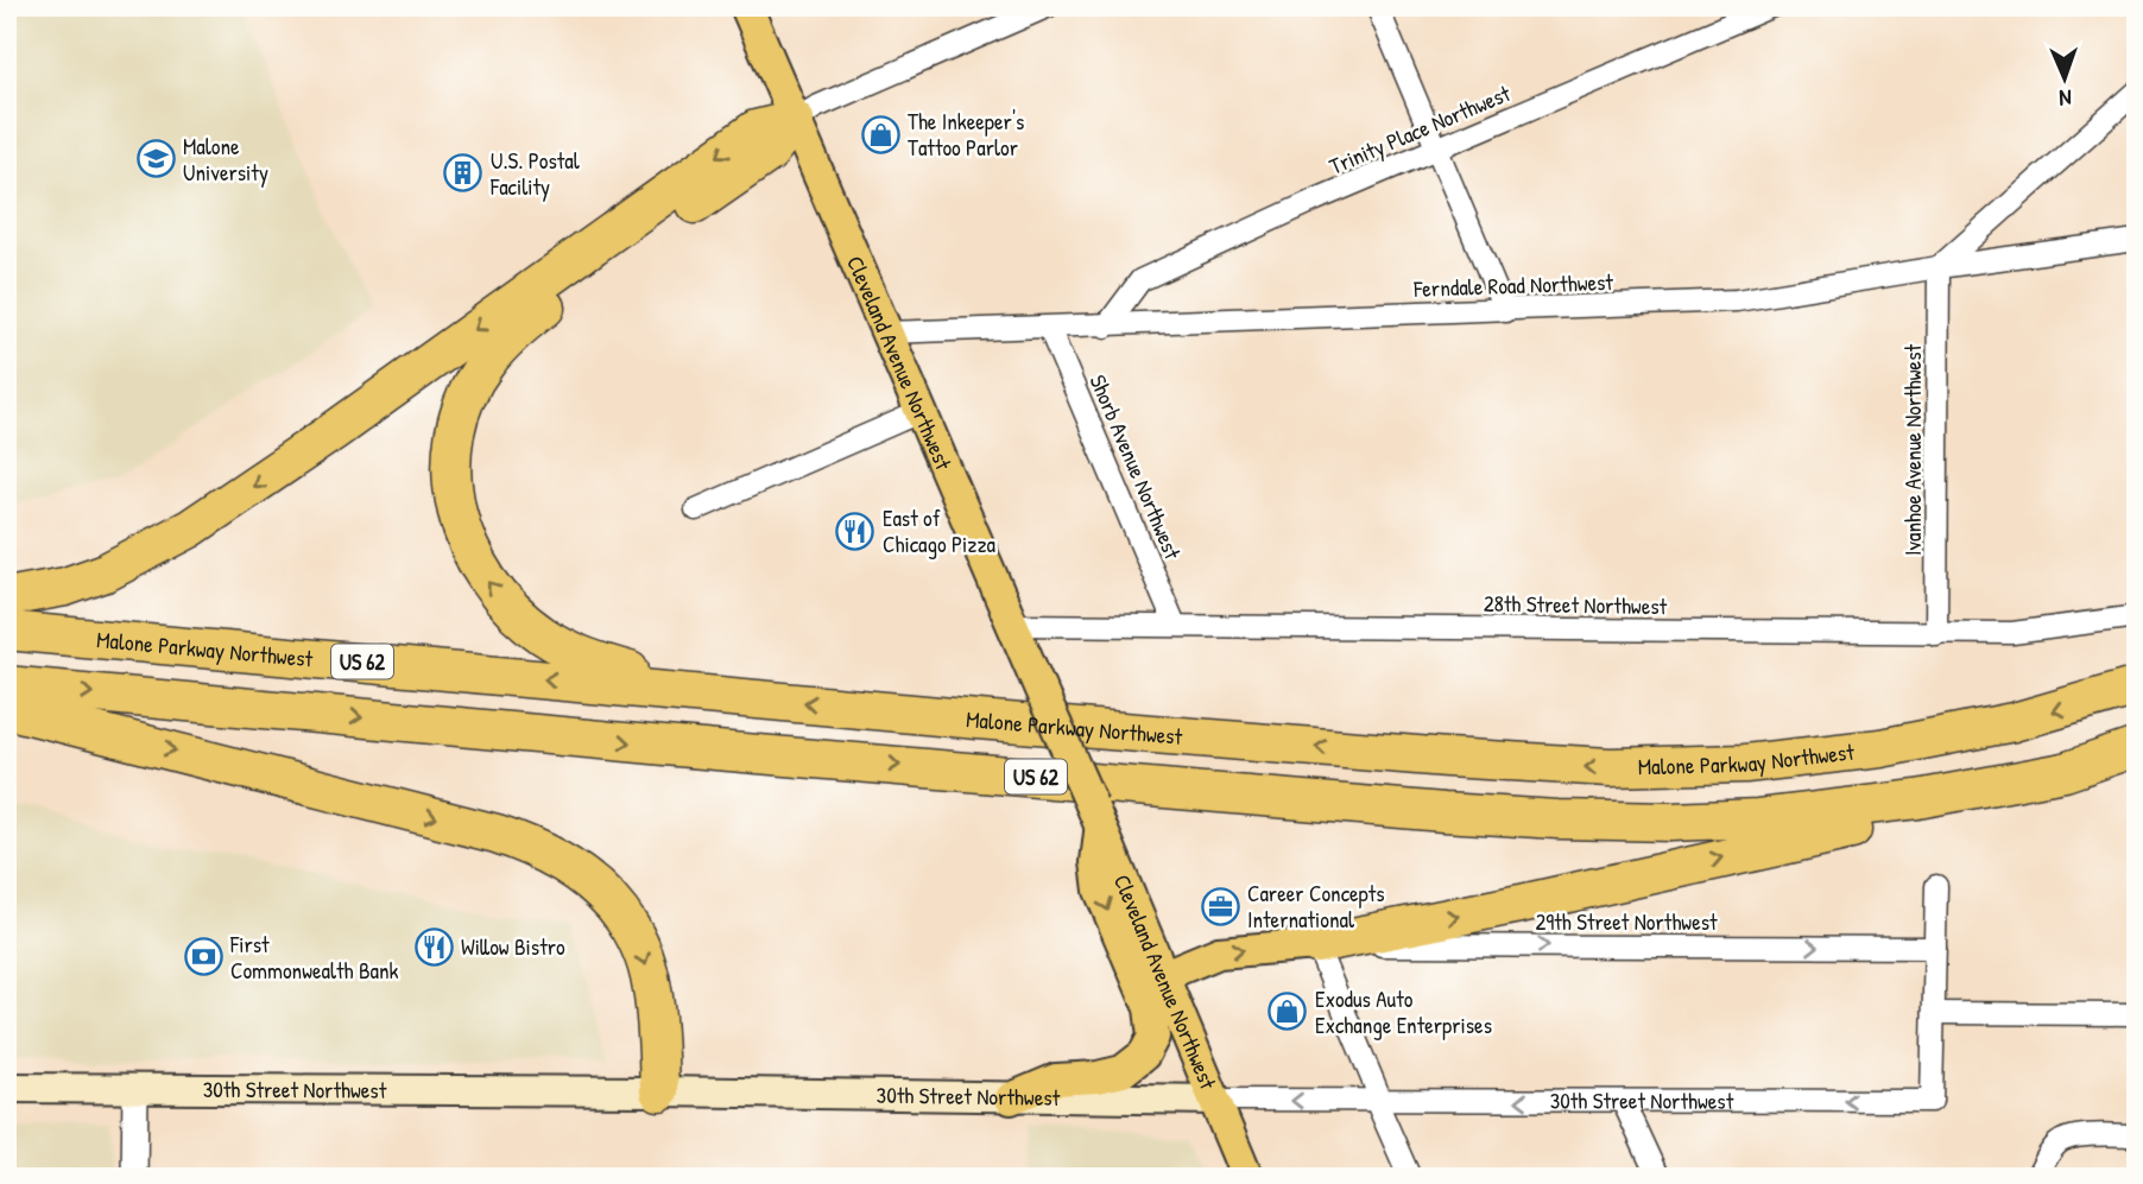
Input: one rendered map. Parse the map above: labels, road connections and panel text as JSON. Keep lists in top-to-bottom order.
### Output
{
  "streets": {
    "highway": ["Malone Parkway Northwest", "US 62"],
    "main road": ["Cleveland Avenue Northwest", "30th Street Northwest"],
    "street": [
      "Trinity Place Northwest",
      "Ferndale Road Northwest",
      "Ivanhoe Avenue Northwest",
      "Shorb Avenue Northwest",
      "28th Street Northwest",
      "29th Street Northwest"
    ]
  },
  "crossings": [
    ["Trinity Place Northwest", "Ferndale Road Northwest"],
    ["Ferndale Road Northwest", "Cleveland Avenue Northwest"],
    ["Ferndale Road Northwest", "Ivanhoe Avenue Northwest"],
    ["Ferndale Road Northwest", "Shorb Avenue Northwest"],
    ["Cleveland Avenue Northwest", "28th Street Northwest"],
    ["Cleveland Avenue Northwest", "30th Street Northwest"],
    ["Ivanhoe Avenue Northwest", "28th Street Northwest"],
    ["Shorb Avenue Northwest", "28th Street Northwest"]
  ],
  "one_way": ["29th Street Northwest", "30th Street Northwest"],
  "places": {
    "shop": ["The Inkeeper's Tattoo Parlor", "Exodus Auto Exchange Enterprises"],
    "school or university": ["Malone University"],
    "building": ["U.S. Postal Facility"],
    "restaurant": ["East of Chicago Pizza", "Willow Bistro"],
    "office": ["Career Concepts International"],
    "bank": ["First Commonwealth Bank"]
  },
  "north": "bottom"
}
